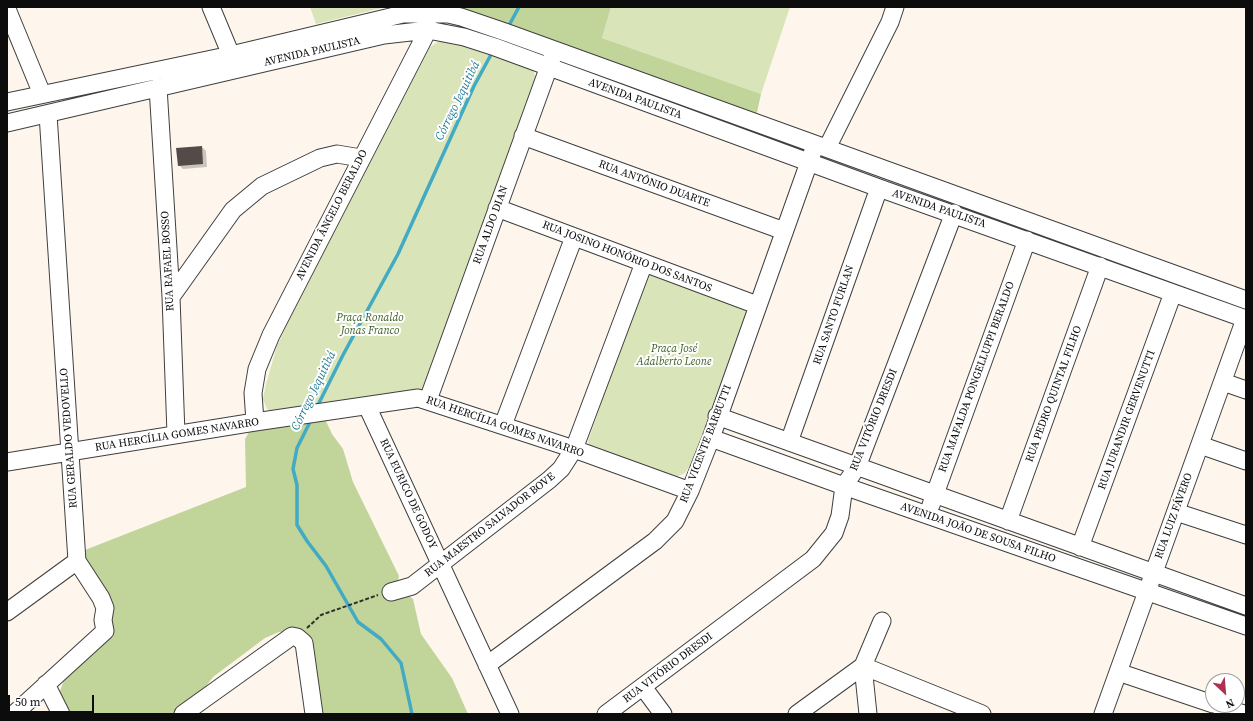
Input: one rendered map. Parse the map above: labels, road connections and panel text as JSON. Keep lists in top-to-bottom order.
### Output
{
  "streets": {
    "street": [
      "AVENIDA PAULISTA",
      "RUA ANTÔNIO DUARTE",
      "AVENIDA ÂNGELO BERALDO",
      "RUA ALDO DIAN",
      "RUA JOSINO HONÓRIO DOS SANTOS",
      "RUA RAFAEL BOSSO",
      "RUA SANTO FURLAN",
      "RUA MAFALDA PONGELLUPPI BERALDO",
      "RUA PEDRO QUINTAL FILHO",
      "RUA VITÓRIO DRESDI",
      "RUA JURANDIR GERVENUTTI",
      "RUA HERCÍLIA GOMES NAVARRO",
      "RUA GERALDO VEDOVELLO",
      "RUA VICENTE BARBUTTI",
      "RUA EURICO DE GODOY",
      "RUA LUIZ FÁVERO",
      "RUA MAESTRO SALVADOR BOVE",
      "AVENIDA JOÃO DE SOUSA FILHO"
    ]
  },
  "crossings": [
    ["AVENIDA PAULISTA", "AVENIDA ÂNGELO BERALDO"],
    ["AVENIDA PAULISTA", "RUA ALDO DIAN"],
    ["AVENIDA PAULISTA", "RUA RAFAEL BOSSO"],
    ["AVENIDA PAULISTA", "RUA SANTO FURLAN"],
    ["AVENIDA PAULISTA", "RUA MAFALDA PONGELLUPPI BERALDO"],
    ["AVENIDA PAULISTA", "RUA PEDRO QUINTAL FILHO"],
    ["AVENIDA PAULISTA", "RUA VITÓRIO DRESDI"],
    ["AVENIDA PAULISTA", "RUA JURANDIR GERVENUTTI"],
    ["AVENIDA PAULISTA", "RUA GERALDO VEDOVELLO"],
    ["AVENIDA PAULISTA", "RUA VICENTE BARBUTTI"],
    ["AVENIDA PAULISTA", "RUA LUIZ FÁVERO"],
    ["RUA ANTÔNIO DUARTE", "RUA ALDO DIAN"],
    ["RUA ANTÔNIO DUARTE", "RUA VICENTE BARBUTTI"],
    ["AVENIDA ÂNGELO BERALDO", "RUA HERCÍLIA GOMES NAVARRO"],
    ["RUA ALDO DIAN", "RUA JOSINO HONÓRIO DOS SANTOS"],
    ["RUA ALDO DIAN", "RUA HERCÍLIA GOMES NAVARRO"],
    ["RUA JOSINO HONÓRIO DOS SANTOS", "RUA VICENTE BARBUTTI"],
    ["RUA JOSINO HONÓRIO DOS SANTOS", "RUA MAESTRO SALVADOR BOVE"],
    ["RUA RAFAEL BOSSO", "RUA HERCÍLIA GOMES NAVARRO"],
    ["RUA SANTO FURLAN", "AVENIDA JOÃO DE SOUSA FILHO"],
    ["RUA MAFALDA PONGELLUPPI BERALDO", "AVENIDA JOÃO DE SOUSA FILHO"],
    ["RUA PEDRO QUINTAL FILHO", "AVENIDA JOÃO DE SOUSA FILHO"],
    ["RUA VITÓRIO DRESDI", "AVENIDA JOÃO DE SOUSA FILHO"],
    ["RUA JURANDIR GERVENUTTI", "AVENIDA JOÃO DE SOUSA FILHO"],
    ["RUA HERCÍLIA GOMES NAVARRO", "RUA GERALDO VEDOVELLO"],
    ["RUA HERCÍLIA GOMES NAVARRO", "RUA VICENTE BARBUTTI"],
    ["RUA HERCÍLIA GOMES NAVARRO", "RUA EURICO DE GODOY"],
    ["RUA HERCÍLIA GOMES NAVARRO", "RUA MAESTRO SALVADOR BOVE"],
    ["RUA VICENTE BARBUTTI", "RUA EURICO DE GODOY"],
    ["RUA VICENTE BARBUTTI", "AVENIDA JOÃO DE SOUSA FILHO"],
    ["RUA EURICO DE GODOY", "RUA MAESTRO SALVADOR BOVE"],
    ["RUA LUIZ FÁVERO", "AVENIDA JOÃO DE SOUSA FILHO"]
  ],
  "water": ["Córrego Jequitibá"],
  "parks": ["Praça Ronaldo Jonas Franco", "Praça José Adalberto Leone"],
  "scale_bar": "50 m",
  "north": "bottom right"
}
